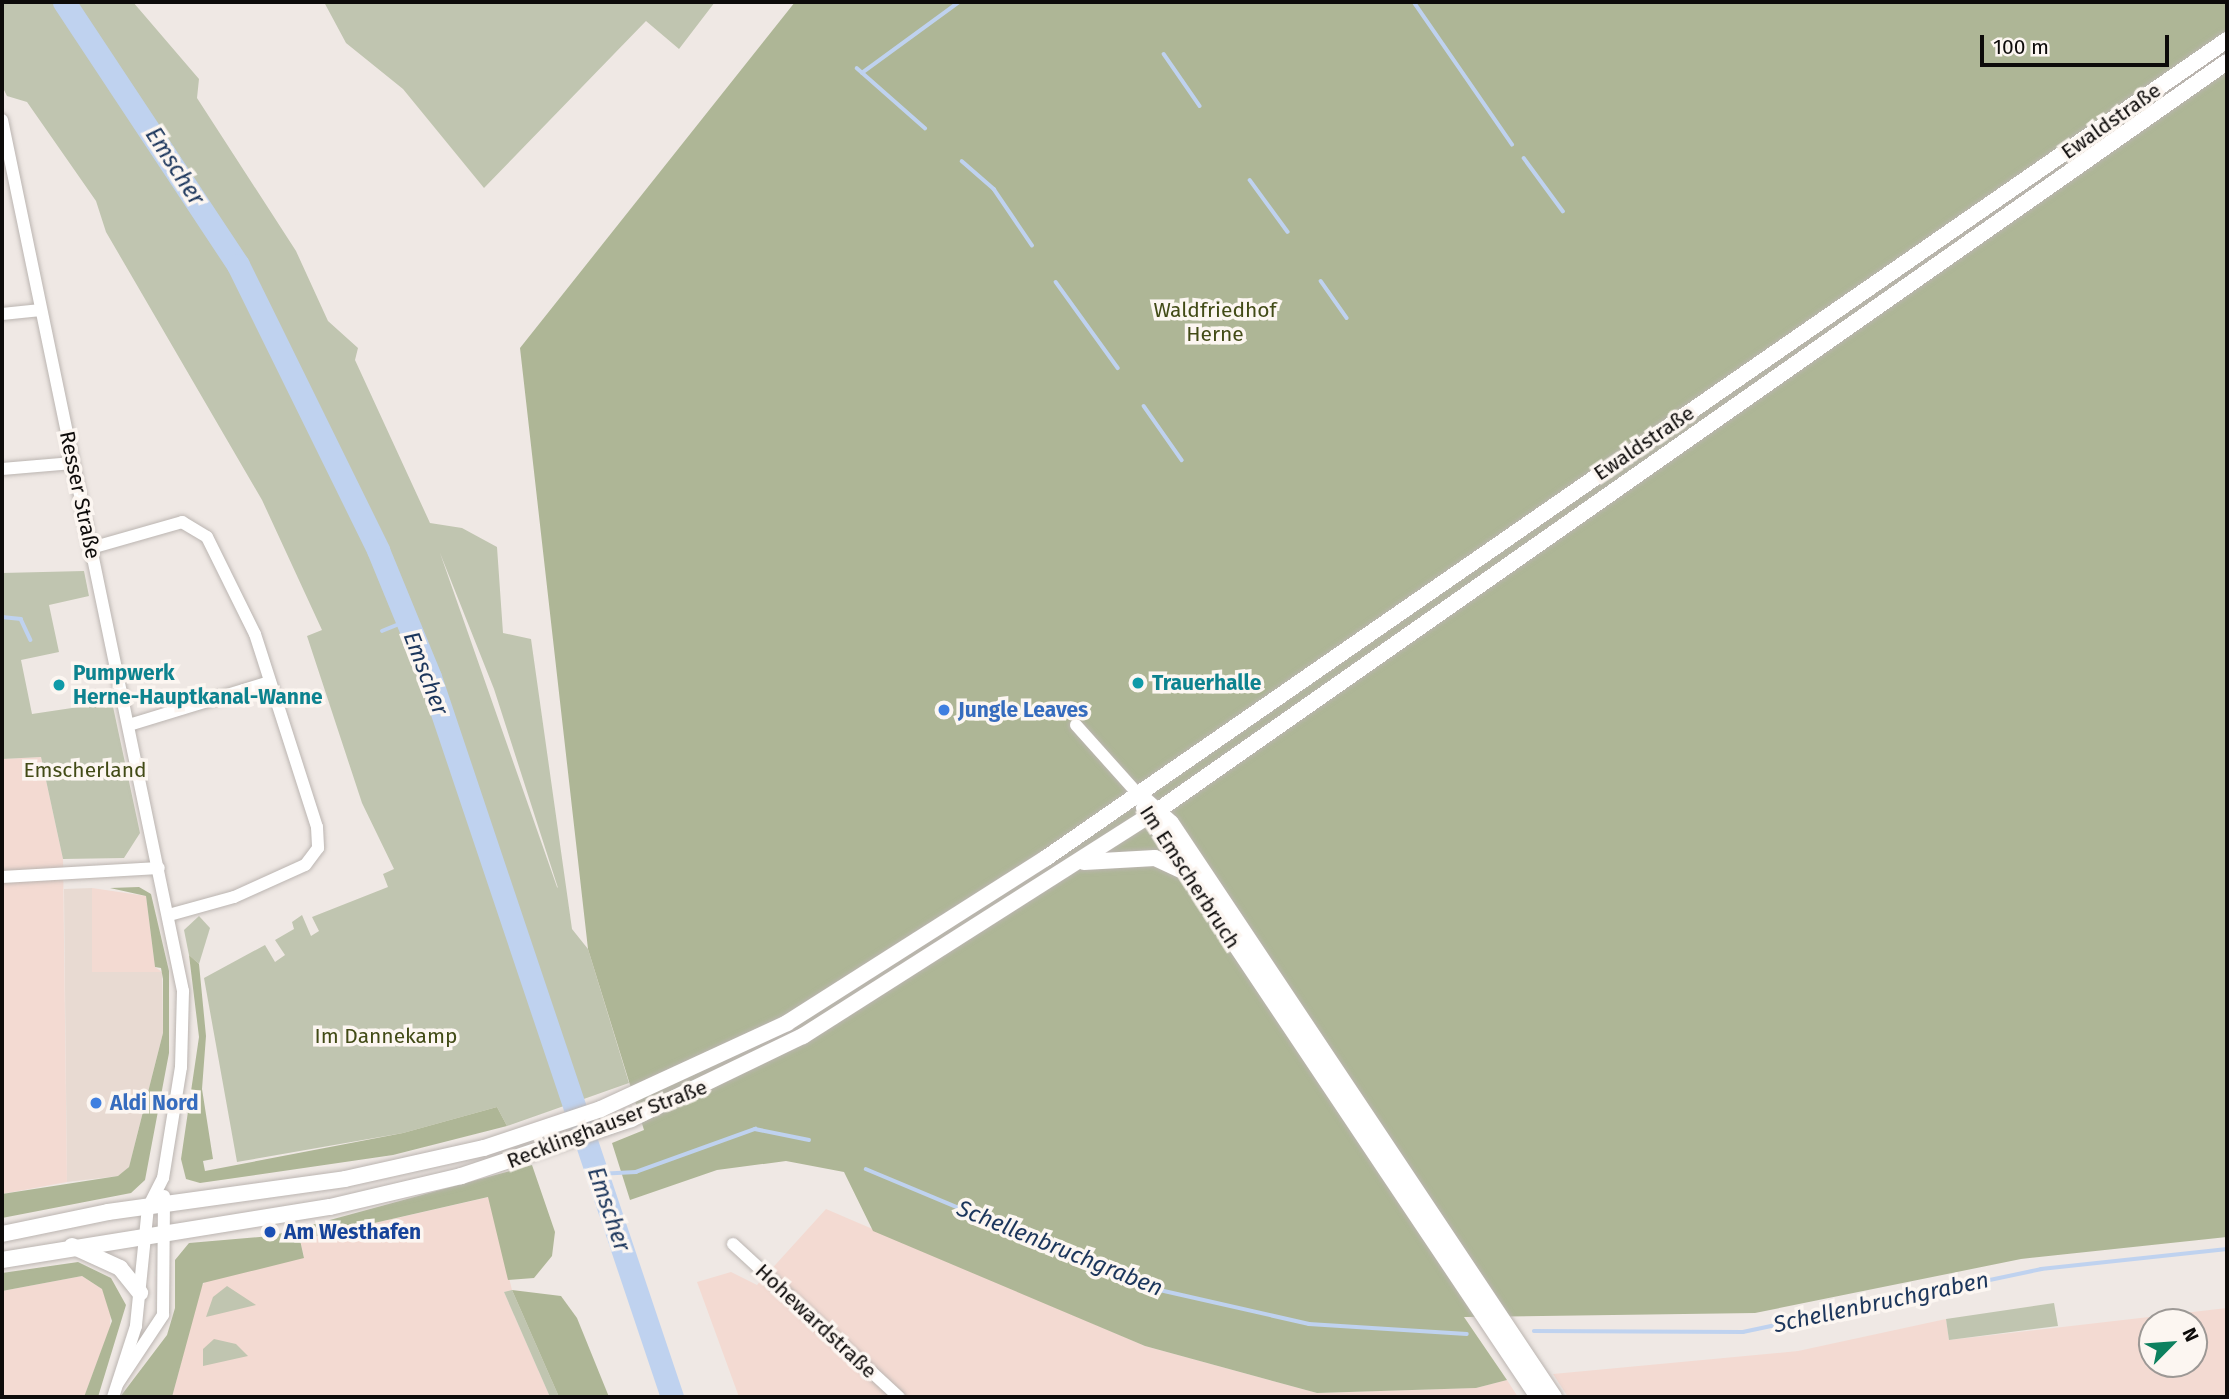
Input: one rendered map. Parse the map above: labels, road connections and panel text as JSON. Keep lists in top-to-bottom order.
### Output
{
  "streets": {
    "main road": ["Ewaldstraße", "Im Emscherbruch", "Recklinghauser Straße"],
    "street": ["Resser Straße", "Hohewardstraße"]
  },
  "crossings": [
    ["Ewaldstraße", "Im Emscherbruch"],
    ["Ewaldstraße", "Recklinghauser Straße"],
    ["Resser Straße", "Recklinghauser Straße"],
    ["Im Emscherbruch", "Recklinghauser Straße"]
  ],
  "water": ["Emscher", "Schellenbruchgraben"],
  "parks": ["Waldfriedhof Herne", "Emscherland", "Im Dannekamp"],
  "places": [
    "Trauerhalle",
    "Pumpwerk Herne-Hauptkanal-Wanne",
    "Jungle Leaves",
    "Aldi Nord",
    "Am Westhafen"
  ],
  "scale_bar": "100 m",
  "north": "top right"
}
